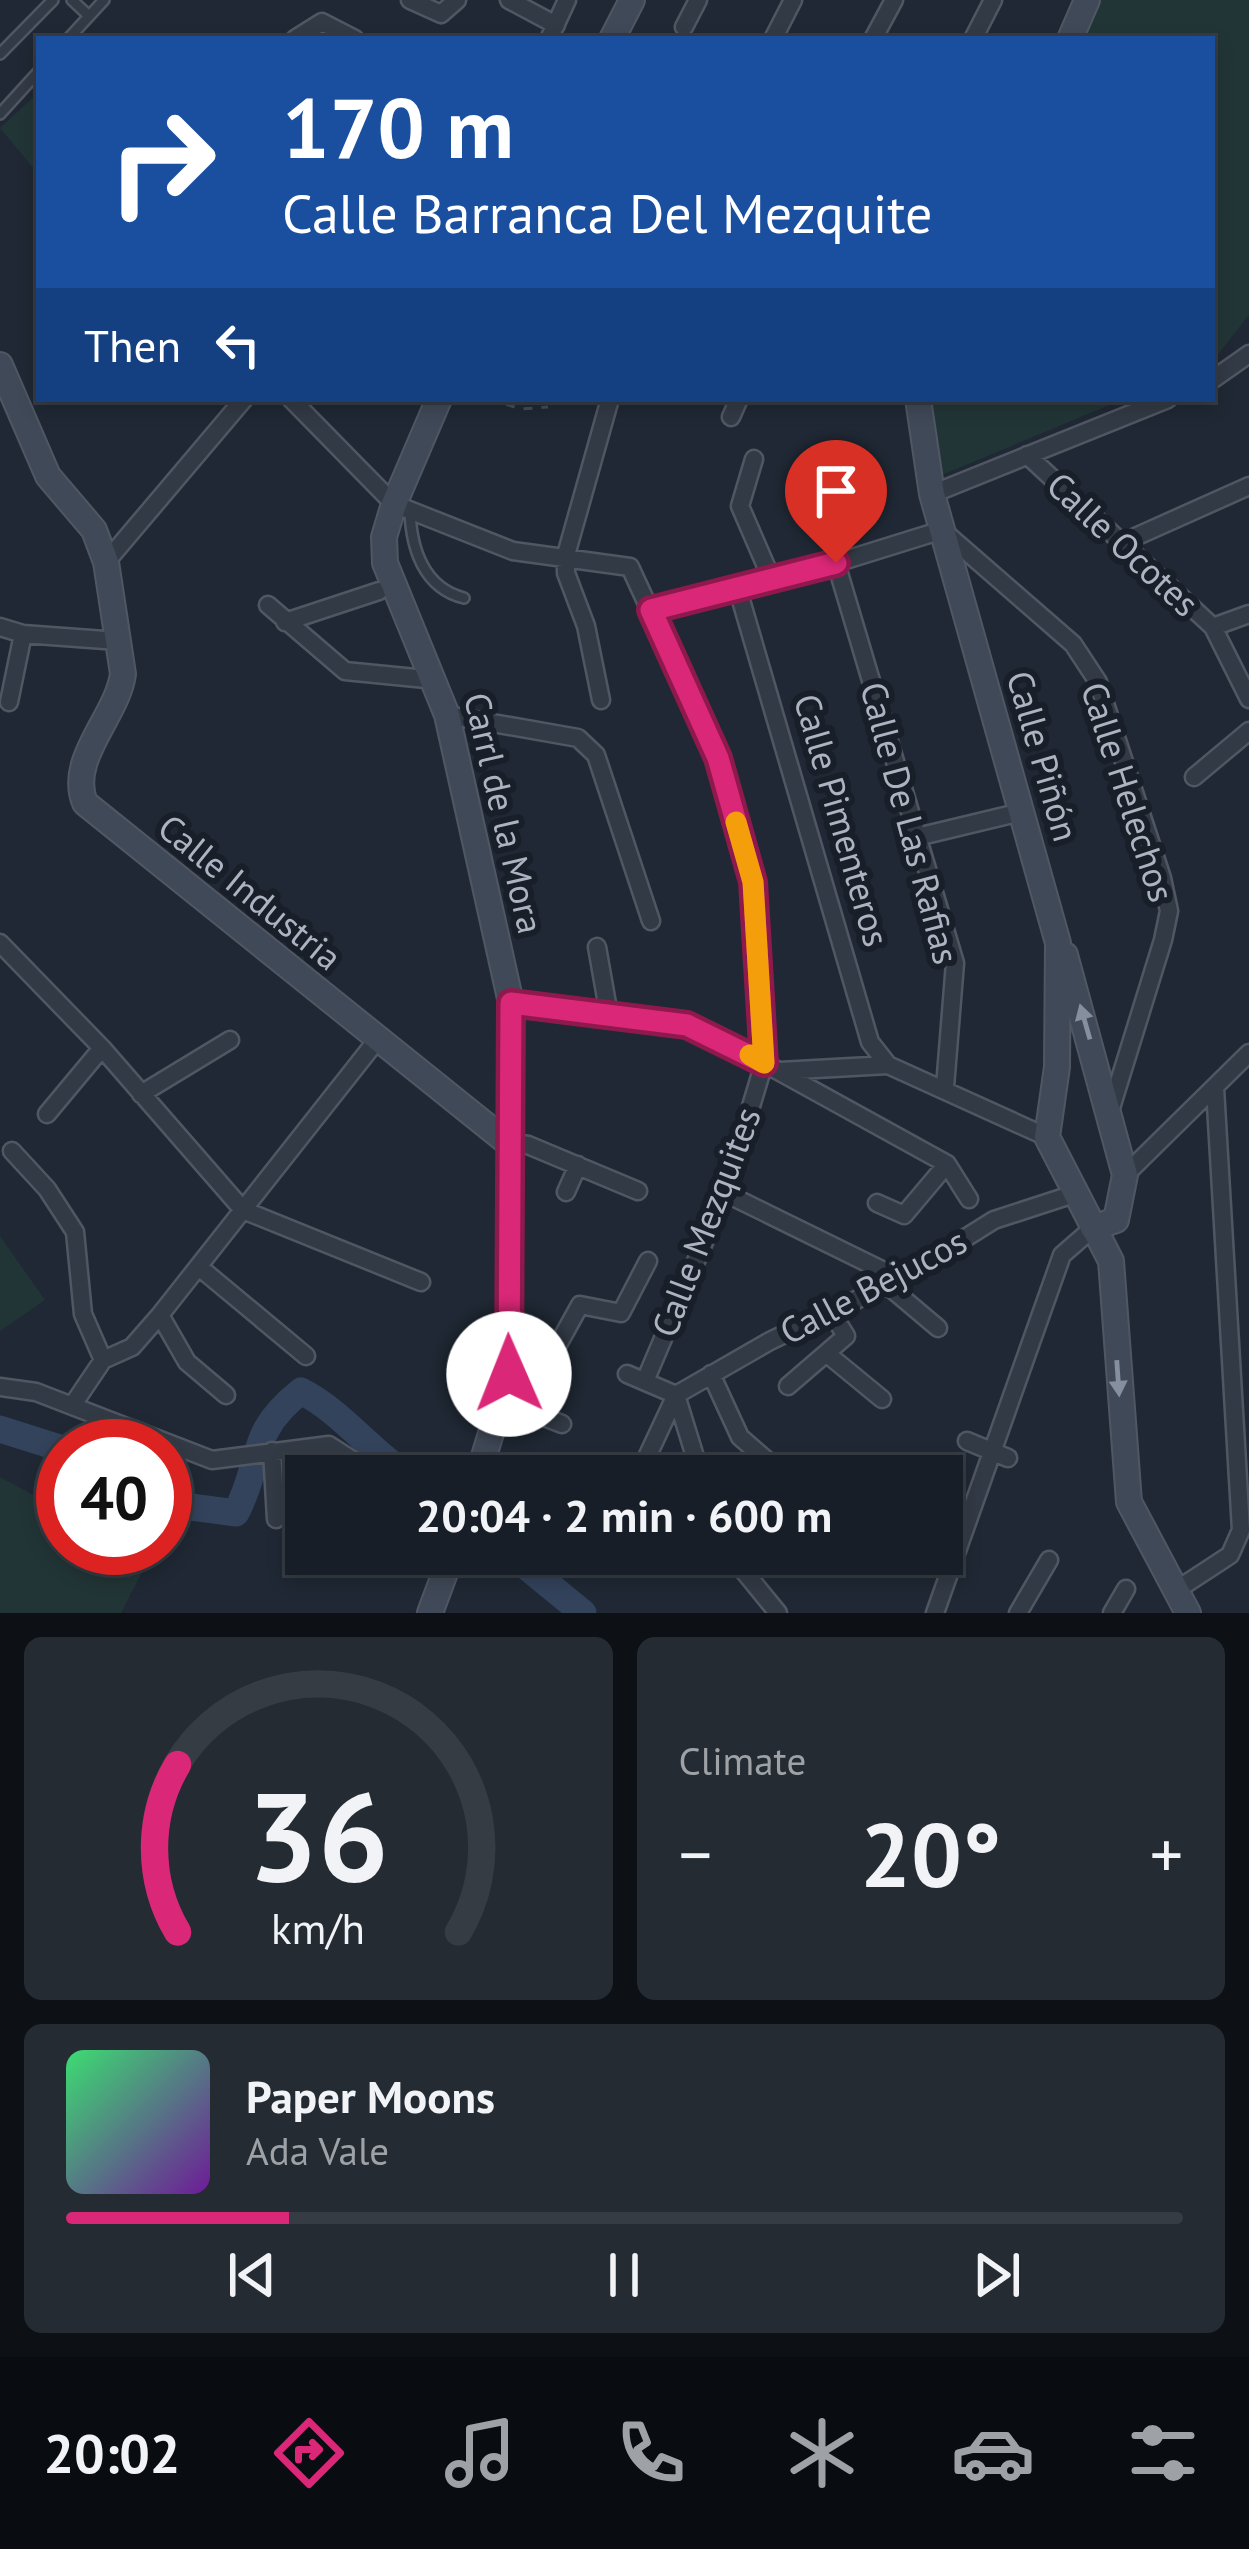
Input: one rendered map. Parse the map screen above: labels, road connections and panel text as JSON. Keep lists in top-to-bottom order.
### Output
{
  "streets": {
    "street": [
      "Calle Ocotes",
      "Calle Piñón",
      "Calle Helechos",
      "Carrl de la Mora",
      "Calle Pimenteros",
      "Calle De Las Rafias",
      "Calle Industria",
      "Calle Mezquites",
      "Calle Bejucos"
    ]
  },
  "crossings": [
    ["Calle Piñón", "Calle Helechos"],
    ["Carrl de la Mora", "Calle Industria"],
    ["Calle Mezquites", "Calle Bejucos"]
  ],
  "page": {
    "turn": ["170 m", "Calle Barranca Del Mezquite"],
    "then": "Then",
    "limit": "40",
    "trip": "20:04 · 2 min · 600 m",
    "tile": "Climate",
    "heat": ["−", "20°", "+"],
    "song": ["Paper Moons", "Ada Vale"],
    "tabs": "20:02",
    "gauge": ["36", "km/h"]
  }
}
